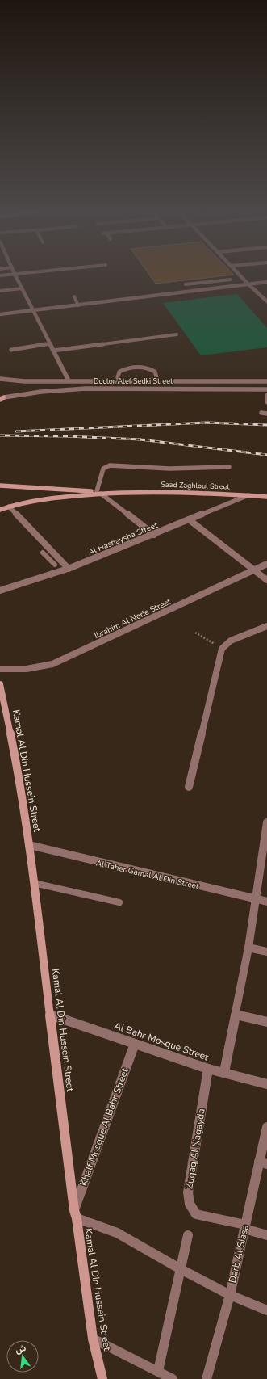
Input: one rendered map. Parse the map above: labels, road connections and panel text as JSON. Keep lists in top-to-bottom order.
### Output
{
  "streets": {
    "main road": ["Saad Zaghloul Street", "Kamal Al Din Hussein Street"],
    "street": [
      "Doctor Atef Sedki Street",
      "Al Hashaysha Street",
      "Ibrahim Al Norie Street",
      "Al Taher Gamal Al Din Street",
      "Al Bahr Mosque Street",
      "Khalf Mosque Al Bahr Street",
      "Zuqaq Al Nagayda",
      "Darb Al Siasa"
    ]
  },
  "crossings": [
    ["Saad Zaghloul Street", "Al Hashaysha Street"],
    ["Kamal Al Din Hussein Street", "Al Taher Gamal Al Din Street"],
    ["Kamal Al Din Hussein Street", "Al Bahr Mosque Street"],
    ["Kamal Al Din Hussein Street", "Khalf Mosque Al Bahr Street"],
    ["Al Bahr Mosque Street", "Khalf Mosque Al Bahr Street"],
    ["Al Bahr Mosque Street", "Zuqaq Al Nagayda"],
    ["Zuqaq Al Nagayda", "Darb Al Siasa"]
  ],
  "north": "top"
}
